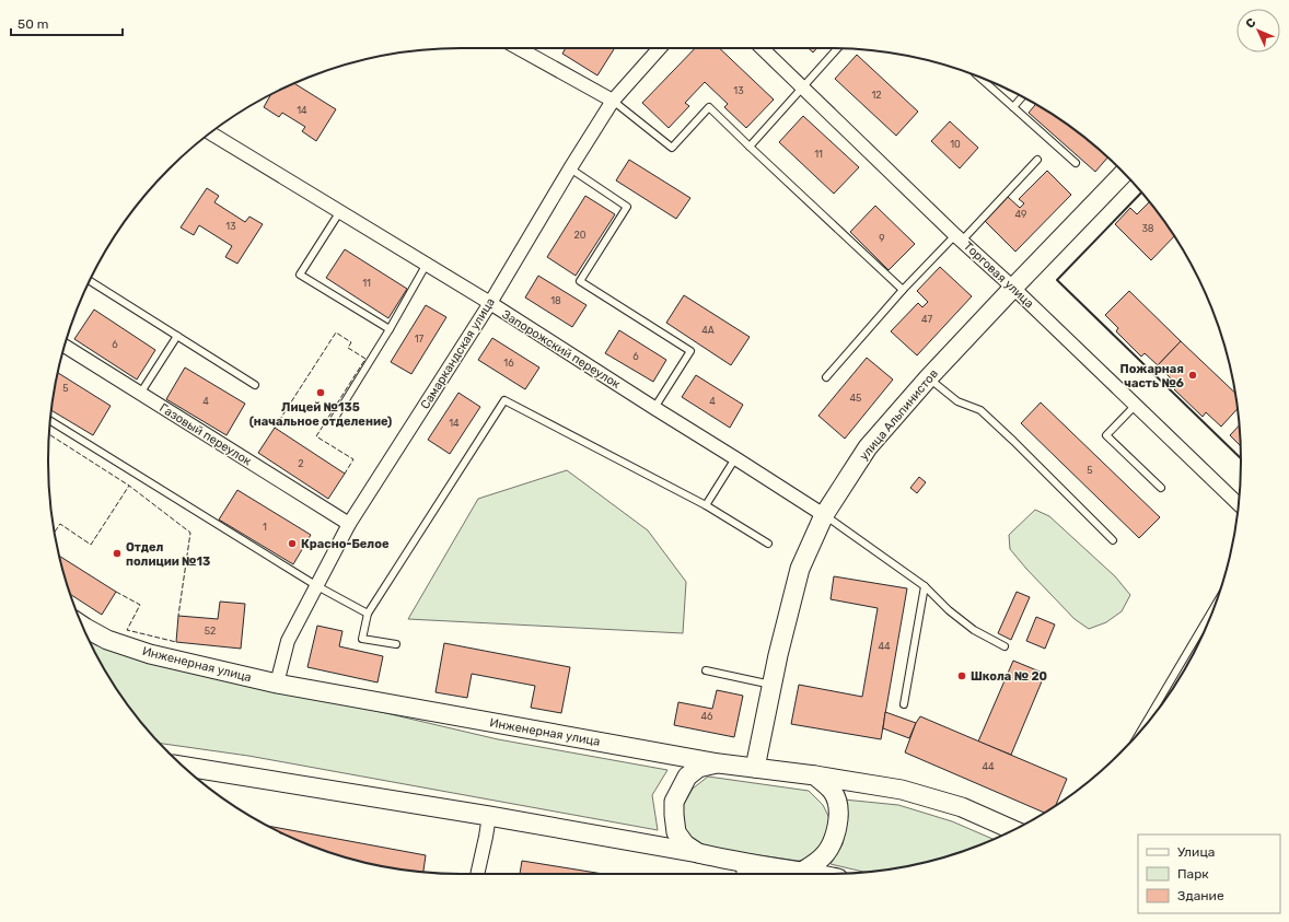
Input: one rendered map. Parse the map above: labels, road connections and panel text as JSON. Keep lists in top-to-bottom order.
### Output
{
  "streets": {
    "main road": ["улица Альпинистов", "Инженерная улица"],
    "street": [
      "Торговая улица",
      "Запорожский переулок",
      "Самаркандская улица",
      "Газовый переулок"
    ]
  },
  "crossings": [
    ["Торговая улица", "улица Альпинистов"],
    ["Запорожский переулок", "Самаркандская улица"],
    ["Запорожский переулок", "улица Альпинистов"],
    ["Самаркандская улица", "Газовый переулок"],
    ["Самаркандская улица", "Инженерная улица"],
    ["улица Альпинистов", "Инженерная улица"]
  ],
  "places": [
    "Пожарная часть №6",
    "Лицей №135 (начальное отделение)",
    "Красно-Белое",
    "Отдел полиции №13",
    "Школа № 20"
  ],
  "house_numbers": [
    "13",
    "12",
    "14",
    "10",
    "11",
    "49",
    "13",
    "38",
    "20",
    "9",
    "11",
    "18",
    "47",
    "4А",
    "17",
    "6",
    "6",
    "16",
    "5",
    "45",
    "4",
    "4",
    "14",
    "2",
    "5",
    "1",
    "52",
    "44",
    "46",
    "44"
  ],
  "legend": ["Улица", "Парк", "Здание"],
  "scale_bar": "50 m",
  "north": "top left"
}
